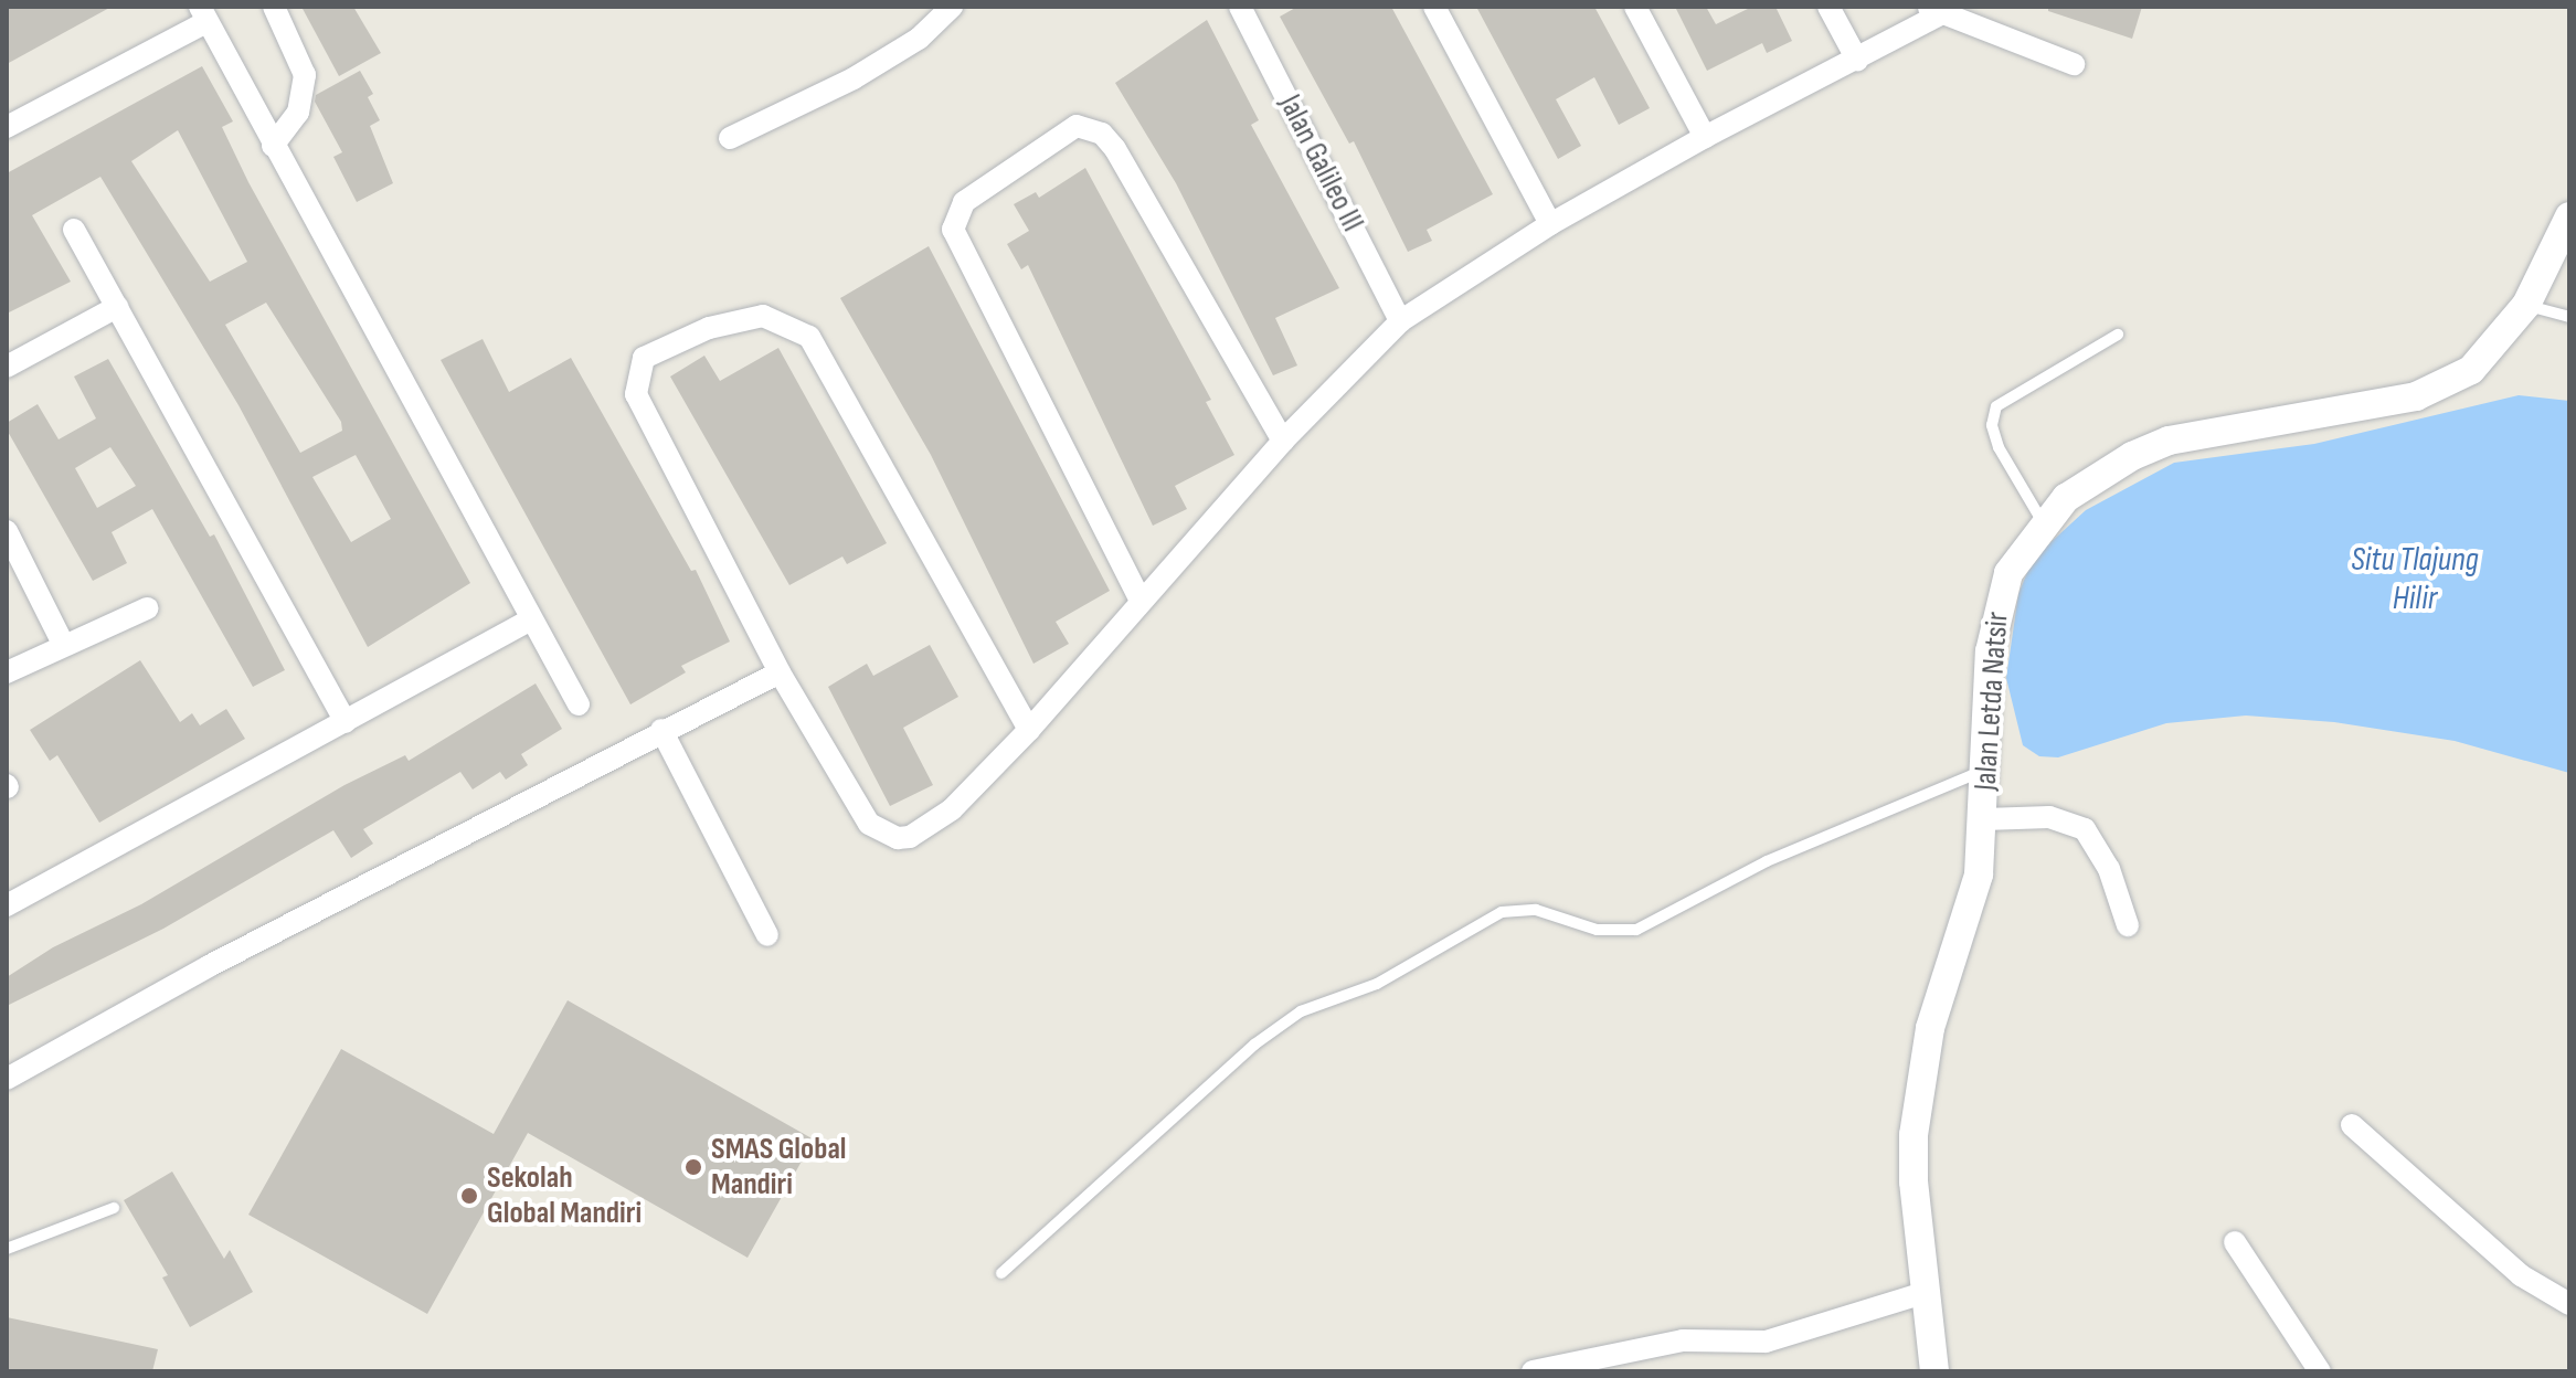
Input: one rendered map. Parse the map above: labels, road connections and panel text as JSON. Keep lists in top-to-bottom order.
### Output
{
  "streets": {
    "street": ["Jalan Galileo III", "Jalan Letda Natsir"]
  },
  "water": ["Situ Tlajung Hilir"],
  "places": ["SMAS Global Mandiri", "Sekolah Global Mandiri"]
}
